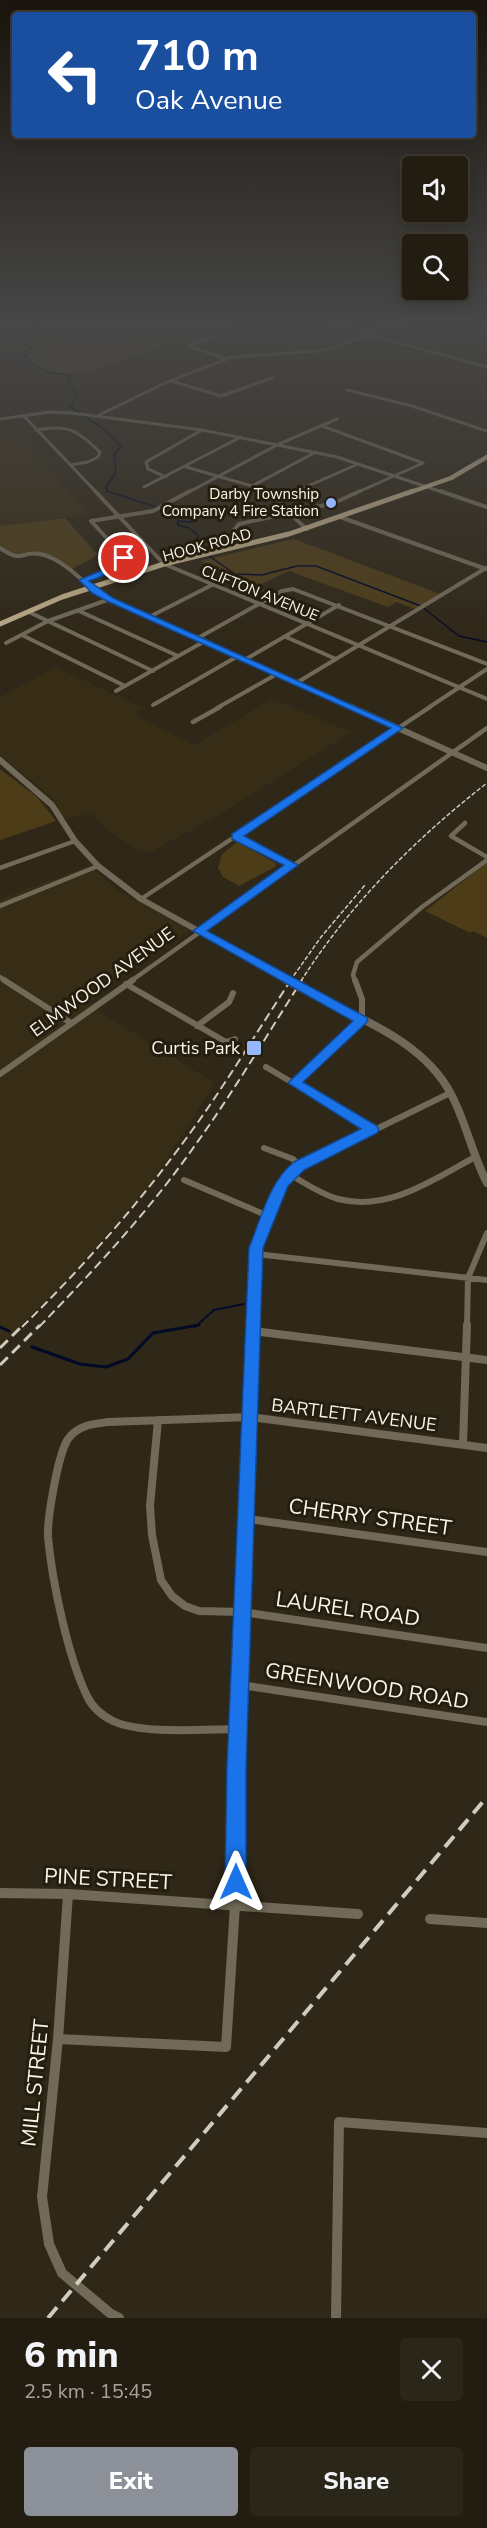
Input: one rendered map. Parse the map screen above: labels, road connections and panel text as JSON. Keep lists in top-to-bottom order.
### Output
{
  "streets": {
    "main road": ["HOOK ROAD"],
    "street": [
      "CLIFTON AVENUE",
      "ELMWOOD AVENUE",
      "BARTLETT AVENUE",
      "CHERRY STREET",
      "LAUREL ROAD",
      "GREENWOOD ROAD",
      "PINE STREET",
      "MILL STREET"
    ]
  },
  "crossings": [
    ["HOOK ROAD", "CLIFTON AVENUE"],
    ["BARTLETT AVENUE", "LAUREL ROAD"],
    ["PINE STREET", "MILL STREET"]
  ],
  "places": {
    "other": ["Darby Township Company 4 Fire Station"],
    "transit": ["Curtis Park"]
  },
  "page": {
    "turn": ["710 m", "Oak Avenue"],
    "heading": ["6 min", "2.5 km · 15:45"],
    "buttons": ["Exit", "Share"]
  }
}
